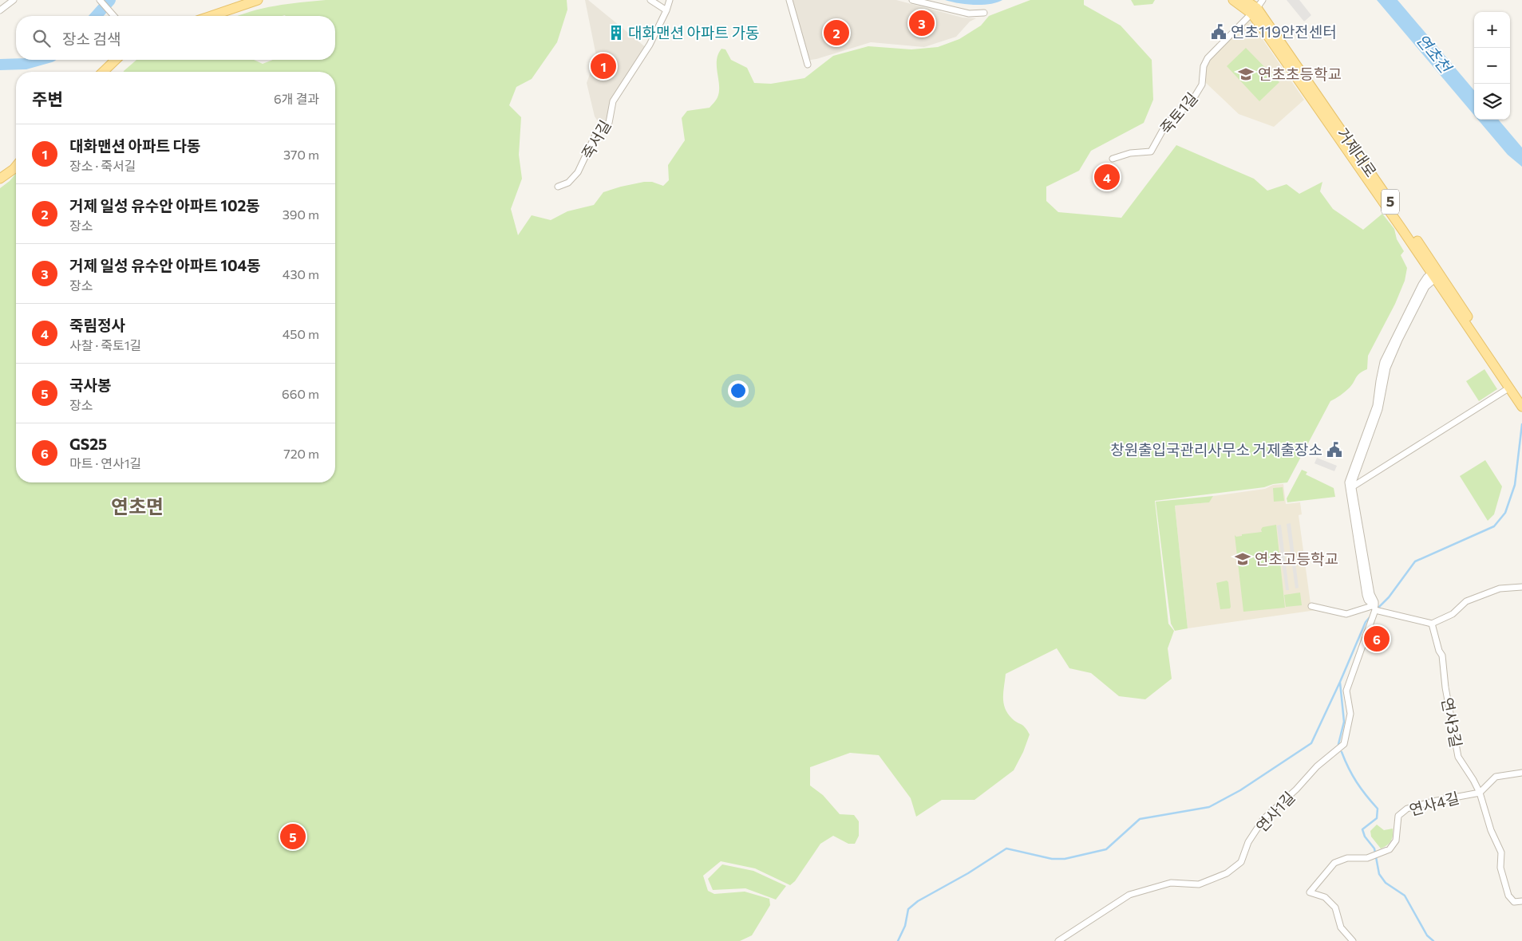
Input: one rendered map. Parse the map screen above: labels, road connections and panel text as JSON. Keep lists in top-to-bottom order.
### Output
{
  "streets": {
    "main road": ["거제대로", "5"],
    "street": [
      "죽토1길",
      "죽서길",
      "연사3길",
      "연사4길",
      "연사1길"
    ]
  },
  "crossings": [
    ["죽토1길", "거제대로"],
    ["연사3길", "연사4길"]
  ],
  "districts": ["연초면"],
  "water": ["연초천"],
  "places": {
    "public building": ["연초119안전센터", "창원출입국관리사무소 거제출장소"],
    "building": ["대화맨션 아파트 가동"],
    "school or university": ["연초초등학교", "연초고등학교"]
  },
  "page": {
    "pins": [
      "3",
      "2",
      "1",
      "4",
      "6",
      "5"
    ],
    "map_buttons": ["+", "−"],
    "search": "장소 검색",
    "heading": ["주변", "6개 결과"],
    "list": [
      {
        "mark": "1",
        "name": "대화맨션 아파트 다동",
        "note": "장소 · 죽서길",
        "value": "370 m"
      },
      {
        "mark": "2",
        "name": "거제 일성 유수안 아파트 102동",
        "note": "장소",
        "value": "390 m"
      },
      {
        "mark": "3",
        "name": "거제 일성 유수안 아파트 104동",
        "note": "장소",
        "value": "430 m"
      },
      {
        "mark": "4",
        "name": "죽림정사",
        "note": "사찰 · 죽토1길",
        "value": "450 m"
      },
      {
        "mark": "5",
        "name": "국사봉",
        "note": "장소",
        "value": "660 m"
      },
      {
        "mark": "6",
        "name": "GS25",
        "note": "마트 · 연사1길",
        "value": "720 m"
      }
    ]
  }
}
